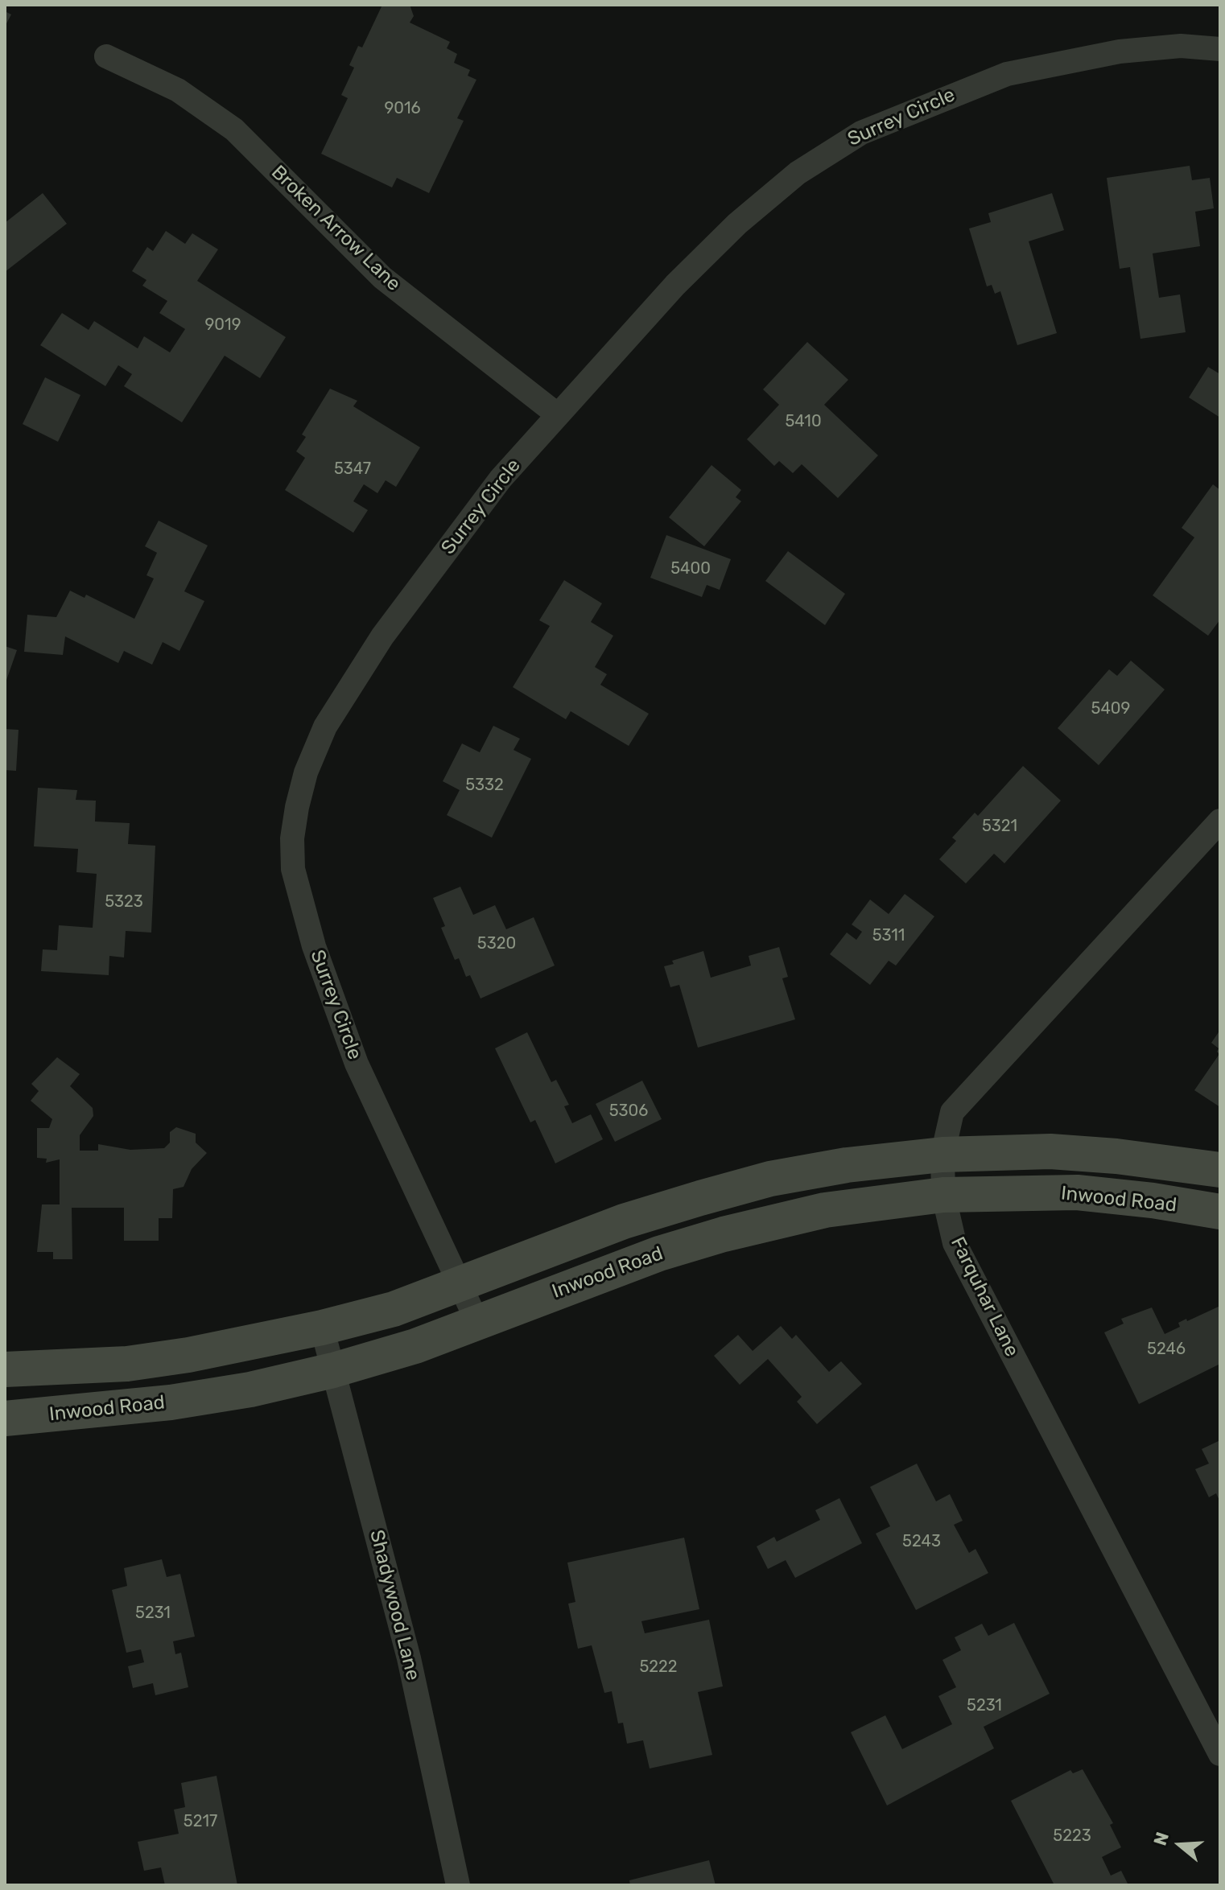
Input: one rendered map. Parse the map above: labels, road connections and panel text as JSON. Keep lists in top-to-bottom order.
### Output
{
  "streets": {
    "main road": ["Inwood Road"],
    "street": [
      "Surrey Circle",
      "Broken Arrow Lane",
      "Farquhar Lane",
      "Shadywood Lane"
    ]
  },
  "crossings": [
    ["Surrey Circle", "Broken Arrow Lane"],
    ["Surrey Circle", "Inwood Road"],
    ["Inwood Road", "Farquhar Lane"],
    ["Inwood Road", "Shadywood Lane"]
  ],
  "house_numbers": [
    "9016",
    "9019",
    "5410",
    "5347",
    "5400",
    "5409",
    "5332",
    "5321",
    "5323",
    "5311",
    "5320",
    "5306",
    "5246",
    "5243",
    "5231",
    "5222",
    "5231",
    "5217",
    "5223"
  ],
  "north": "left"
}
